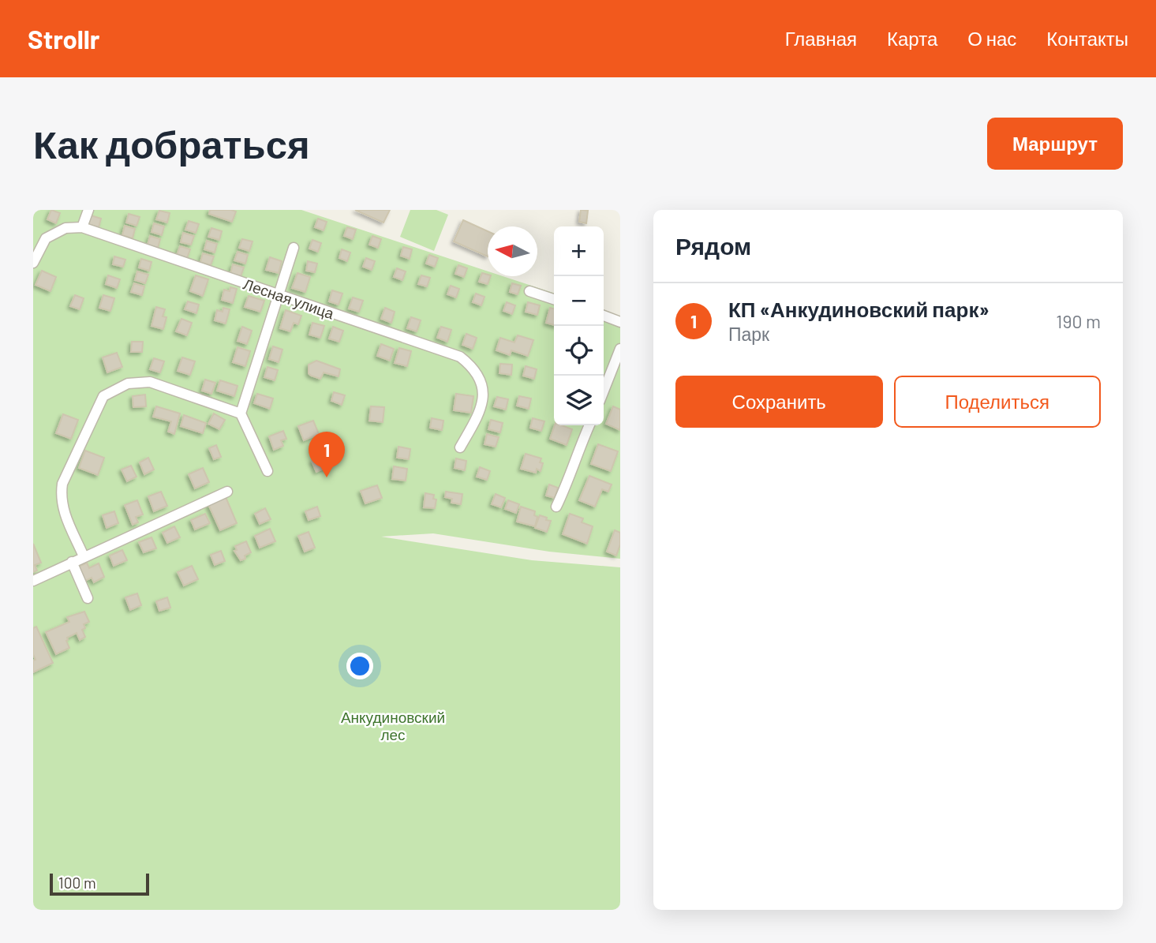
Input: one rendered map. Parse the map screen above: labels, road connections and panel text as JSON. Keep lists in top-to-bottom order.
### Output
{
  "streets": {
    "street": ["Лесная улица"]
  },
  "parks": ["Анкудиновский лес"],
  "scale_bar": "100 m",
  "north": "left",
  "page": {
    "header": "Strollr",
    "nav": [
      "Главная",
      "Карта",
      "О нас",
      "Контакты"
    ],
    "buttons": [
      "Маршрут",
      ["Сохранить", "Поделиться"]
    ],
    "title": "Как добраться",
    "heading": "Рядом",
    "map_buttons": ["+", "−"],
    "list": [
      {
        "mark": "1",
        "name": "КП «Анкудиновский парк»",
        "note": "Парк",
        "value": "190 m"
      }
    ],
    "pins": "1",
    "scale": "100 m"
  }
}
